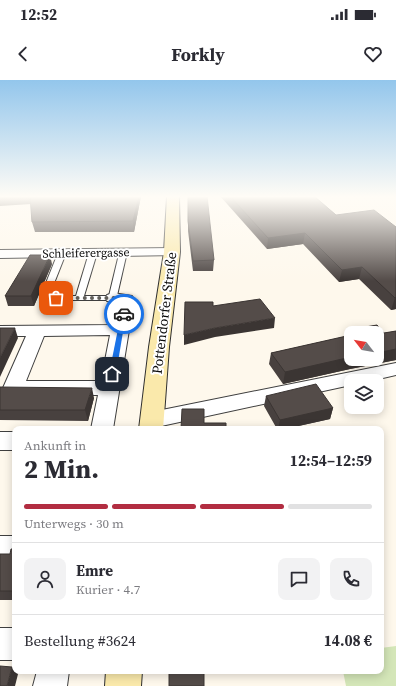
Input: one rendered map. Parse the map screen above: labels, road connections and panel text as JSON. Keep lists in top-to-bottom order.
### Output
{
  "streets": {
    "main road": ["Pottendorfer Straße"],
    "street": ["Schleiferergasse"]
  },
  "crossings": [
    ["Schleiferergasse", "Pottendorfer Straße"]
  ],
  "north": "top left",
  "page": {
    "status": "12:52",
    "header": "Forkly",
    "heading": ["2 Min.", "Ankunft in", "12:54–12:59"],
    "panel": [
      "Emre",
      "Kurier · 4.7",
      "Bestellung #3624",
      "14.08 €"
    ],
    "bar": "Unterwegs · 30 m"
  }
}
